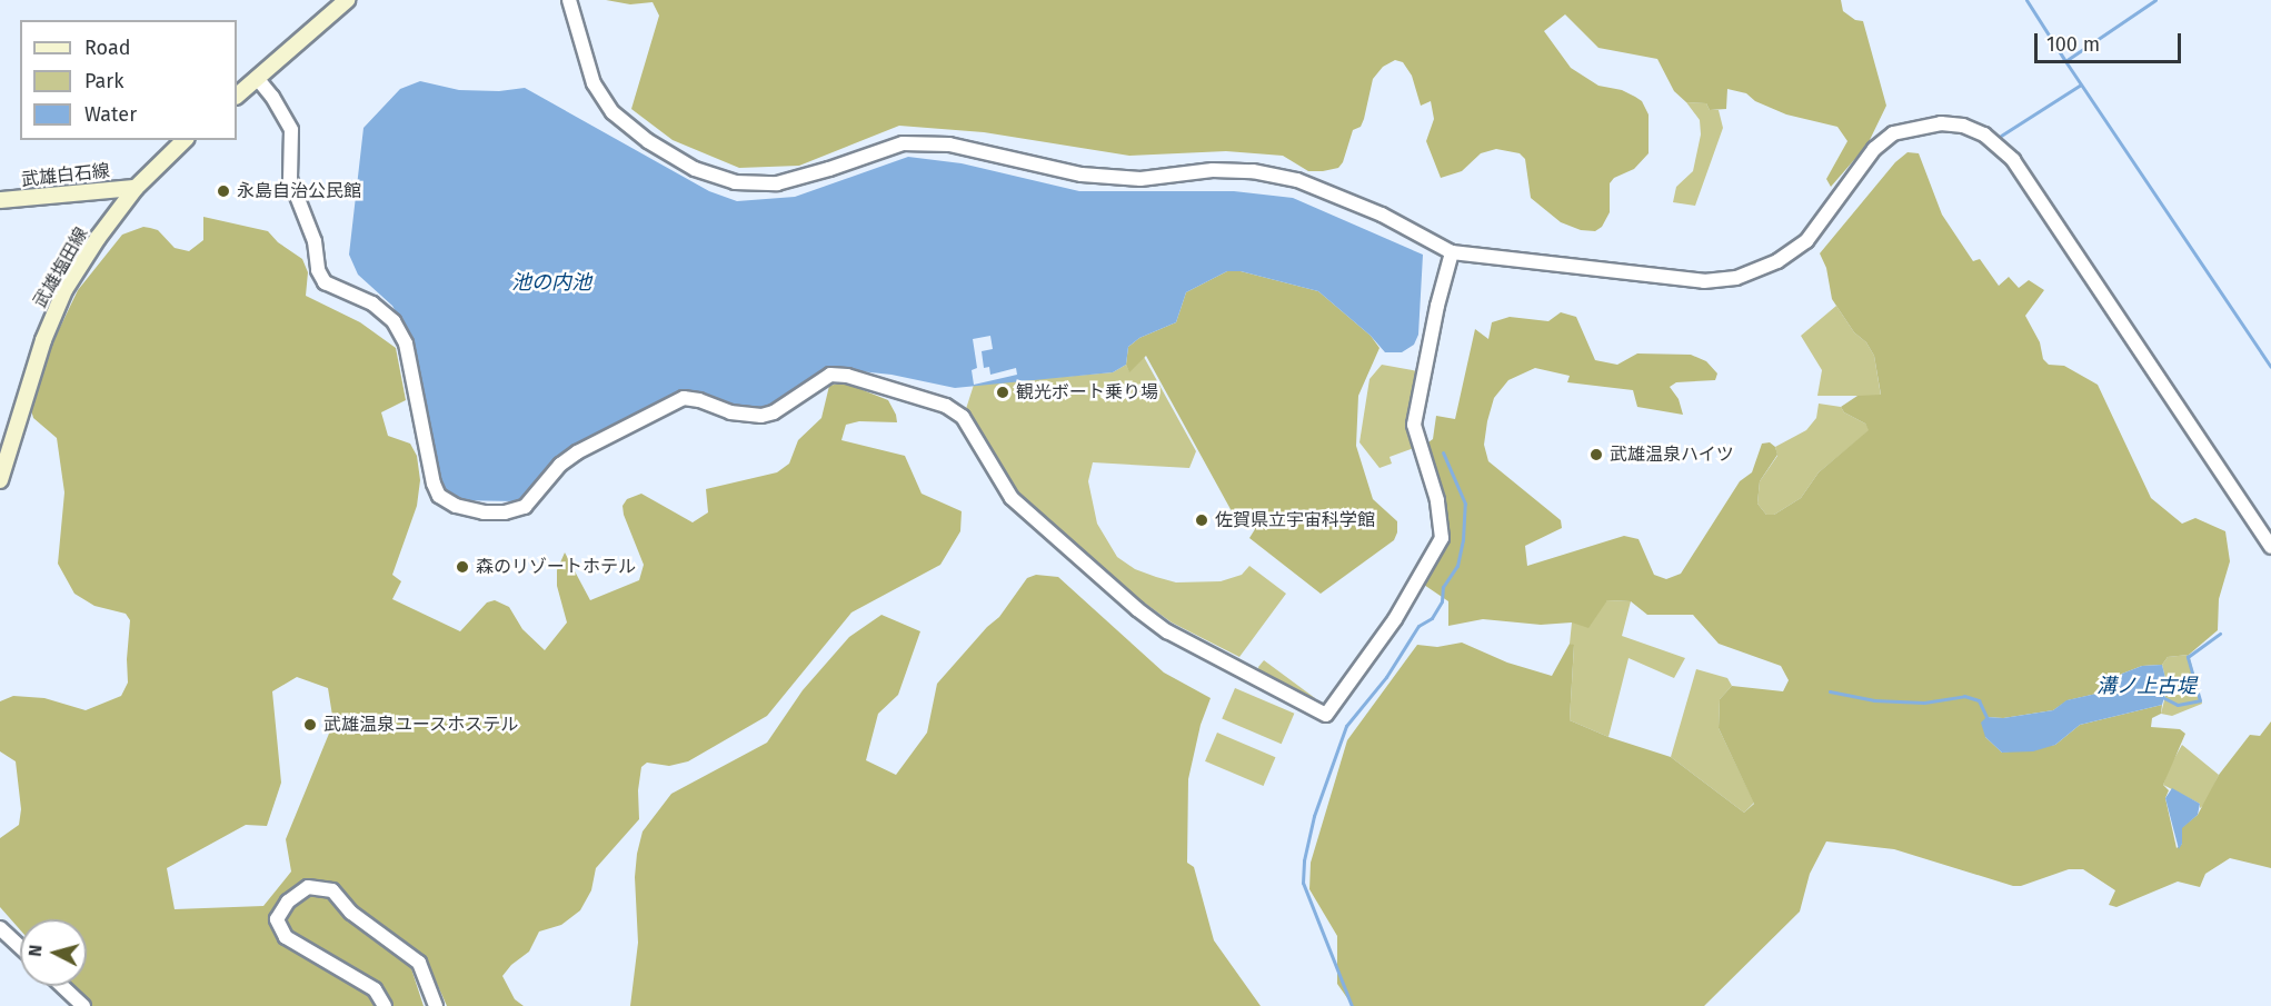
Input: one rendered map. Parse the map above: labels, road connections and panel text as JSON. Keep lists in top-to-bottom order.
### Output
{
  "streets": {
    "main road": ["武雄白石線", "武雄塩田線"]
  },
  "crossings": [
    ["武雄白石線", "武雄塩田線"]
  ],
  "water": ["池の内池", "溝ノ上古堤"],
  "places": [
    "永島自治公民館",
    "観光ボート乗り場",
    "武雄温泉ハイツ",
    "佐賀県立宇宙科学館",
    "森のリゾートホテル",
    "武雄温泉ユースホステル"
  ],
  "legend": ["Road", "Park", "Water"],
  "scale_bar": "100 m",
  "north": "left"
}
